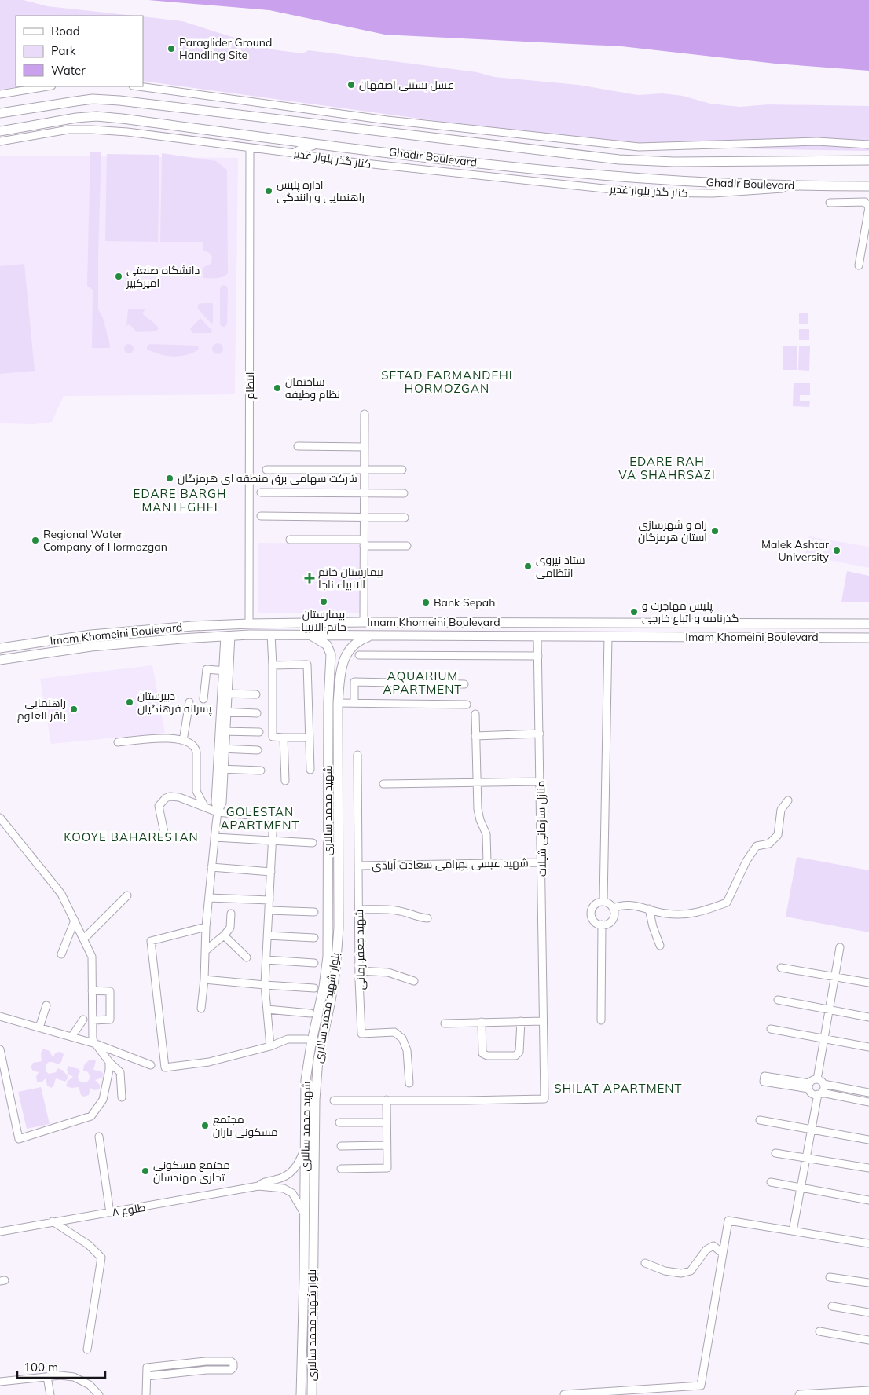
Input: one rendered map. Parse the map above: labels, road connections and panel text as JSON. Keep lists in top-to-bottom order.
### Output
{
  "streets": {
    "main road": [
      "Ghadir Boulevard",
      "Imam Khomeini Boulevard",
      "شهید محمد سالاری",
      "بلوار شهید محمد سالاری"
    ],
    "street": [
      "کنار گذر بلوار غدیر",
      "انتظام",
      "منازل سازمانی شیلات",
      "شهید عیسی بهرامی سعادت آبادی",
      "شهید جعفر زمانی",
      "طلوع ۸"
    ]
  },
  "crossings": [
    ["Ghadir Boulevard", "کنار گذر بلوار غدیر"],
    ["کنار گذر بلوار غدیر", "انتظام"],
    ["انتظام", "Imam Khomeini Boulevard"],
    ["Imam Khomeini Boulevard", "شهید محمد سالاری"],
    ["Imam Khomeini Boulevard", "منازل سازمانی شیلات"],
    ["Imam Khomeini Boulevard", "بلوار شهید محمد سالاری"],
    ["شهید محمد سالاری", "طلوع ۸"],
    ["منازل سازمانی شیلات", "شهید عیسی بهرامی سعادت آبادی"],
    ["شهید عیسی بهرامی سعادت آبادی", "شهید جعفر زمانی"]
  ],
  "districts": [
    "SETAD FARMANDEHI HORMOZGAN",
    "EDARE RAH VA SHAHRSAZI",
    "EDARE BARGH MANTEGHEI",
    "AQUARIUM APARTMENT",
    "GOLESTAN APARTMENT",
    "KOOYE BAHARESTAN",
    "SHILAT APARTMENT"
  ],
  "places": {
    "other": [
      "Paraglider Ground Handling Site",
      "عسل بستنی اصفهان",
      "اداره پلیس راهنمایی و رانندگی",
      "دانشگاه صنعتی امیرکبیر",
      "ساختمان نظام وظیفه",
      "شرکت سهامی برق منطقه ای هرمزگان",
      "راه و شهرسازی استان هرمزگان",
      "Regional Water Company of Hormozgan",
      "Malek Ashtar University",
      "ستاد نیروی انتظامی",
      "بیمارستان خاتم الانبیا",
      "Bank Sepah",
      "پلیس مهاجرت و گذرنامه و اتباع خارجى",
      "دبیرستان پسرانه فرهنگیان",
      "راهنمایی باقر العلوم",
      "مجتمع مسکونی باران",
      "مجتمع مسکونی تجاری مهندسان"
    ],
    "health": ["بیمارستان خاتم الانبیاء ناجا"]
  },
  "legend": ["Road", "Park", "Water"],
  "scale_bar": "100 m"
}
